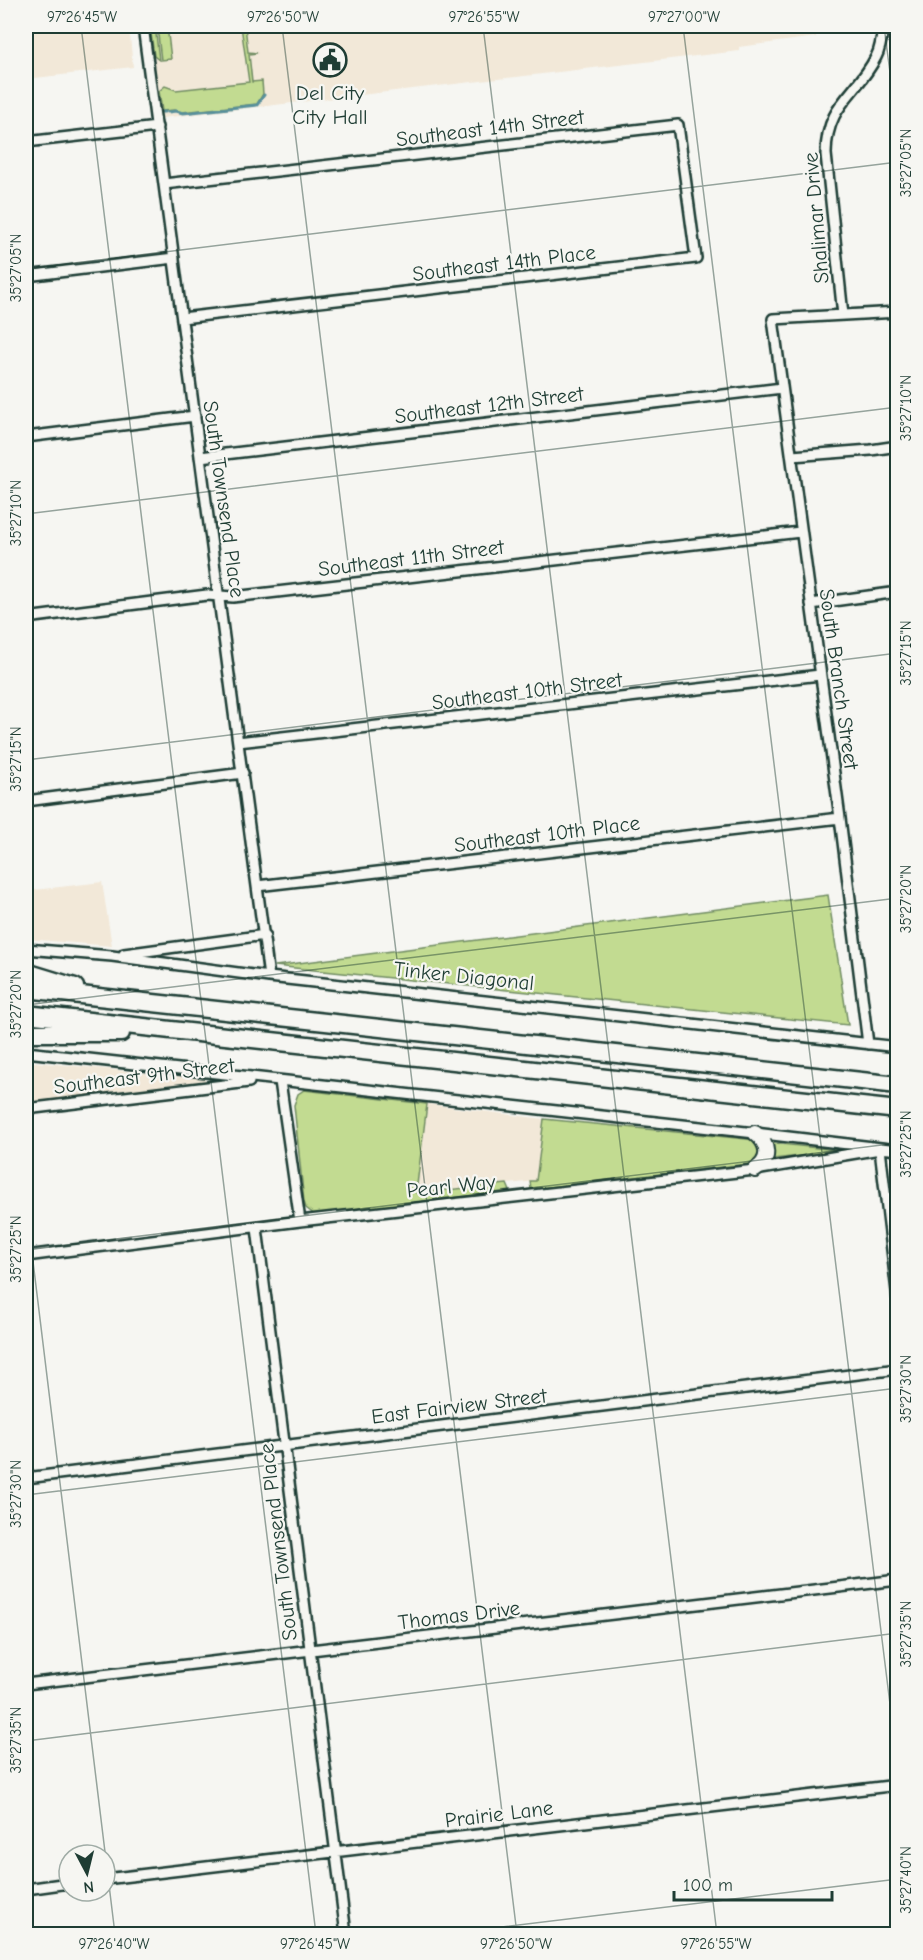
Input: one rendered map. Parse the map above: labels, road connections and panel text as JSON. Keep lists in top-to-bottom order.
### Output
{
  "streets": {
    "street": [
      "Southeast 14th Street",
      "Shalimar Drive",
      "Southeast 14th Place",
      "Southeast 12th Street",
      "South Townsend Place",
      "Southeast 11th Street",
      "South Branch Street",
      "Southeast 10th Street",
      "Southeast 10th Place",
      "Tinker Diagonal",
      "Southeast 9th Street",
      "Pearl Way",
      "East Fairview Street",
      "Thomas Drive",
      "Prairie Lane"
    ]
  },
  "crossings": [
    ["Southeast 14th Street", "Southeast 14th Place"],
    ["Southeast 14th Street", "South Townsend Place"],
    ["Shalimar Drive", "South Branch Street"],
    ["Southeast 14th Place", "South Townsend Place"],
    ["Southeast 12th Street", "South Townsend Place"],
    ["Southeast 12th Street", "South Branch Street"],
    ["South Townsend Place", "Southeast 11th Street"],
    ["South Townsend Place", "Southeast 10th Street"],
    ["South Townsend Place", "Southeast 10th Place"],
    ["South Townsend Place", "Tinker Diagonal"],
    ["South Townsend Place", "Pearl Way"],
    ["South Townsend Place", "East Fairview Street"],
    ["South Townsend Place", "Thomas Drive"],
    ["South Townsend Place", "Prairie Lane"],
    ["Southeast 11th Street", "South Branch Street"],
    ["South Branch Street", "Southeast 10th Street"],
    ["South Branch Street", "Southeast 10th Place"],
    ["South Branch Street", "Tinker Diagonal"]
  ],
  "places": {
    "public building": ["Del City City Hall"]
  },
  "scale_bar": "100 m",
  "north": "bottom",
  "coordinates": [
    "97°26'45\"W",
    "97°26'50\"W",
    "97°26'55\"W",
    "97°27'00\"W",
    "35°27'05\"N",
    "35°27'10\"N",
    "35°27'15\"N",
    "35°27'20\"N",
    "35°27'25\"N",
    "35°27'30\"N",
    "35°27'35\"N",
    "35°27'40\"N",
    "97°26'40\"W"
  ]
}
